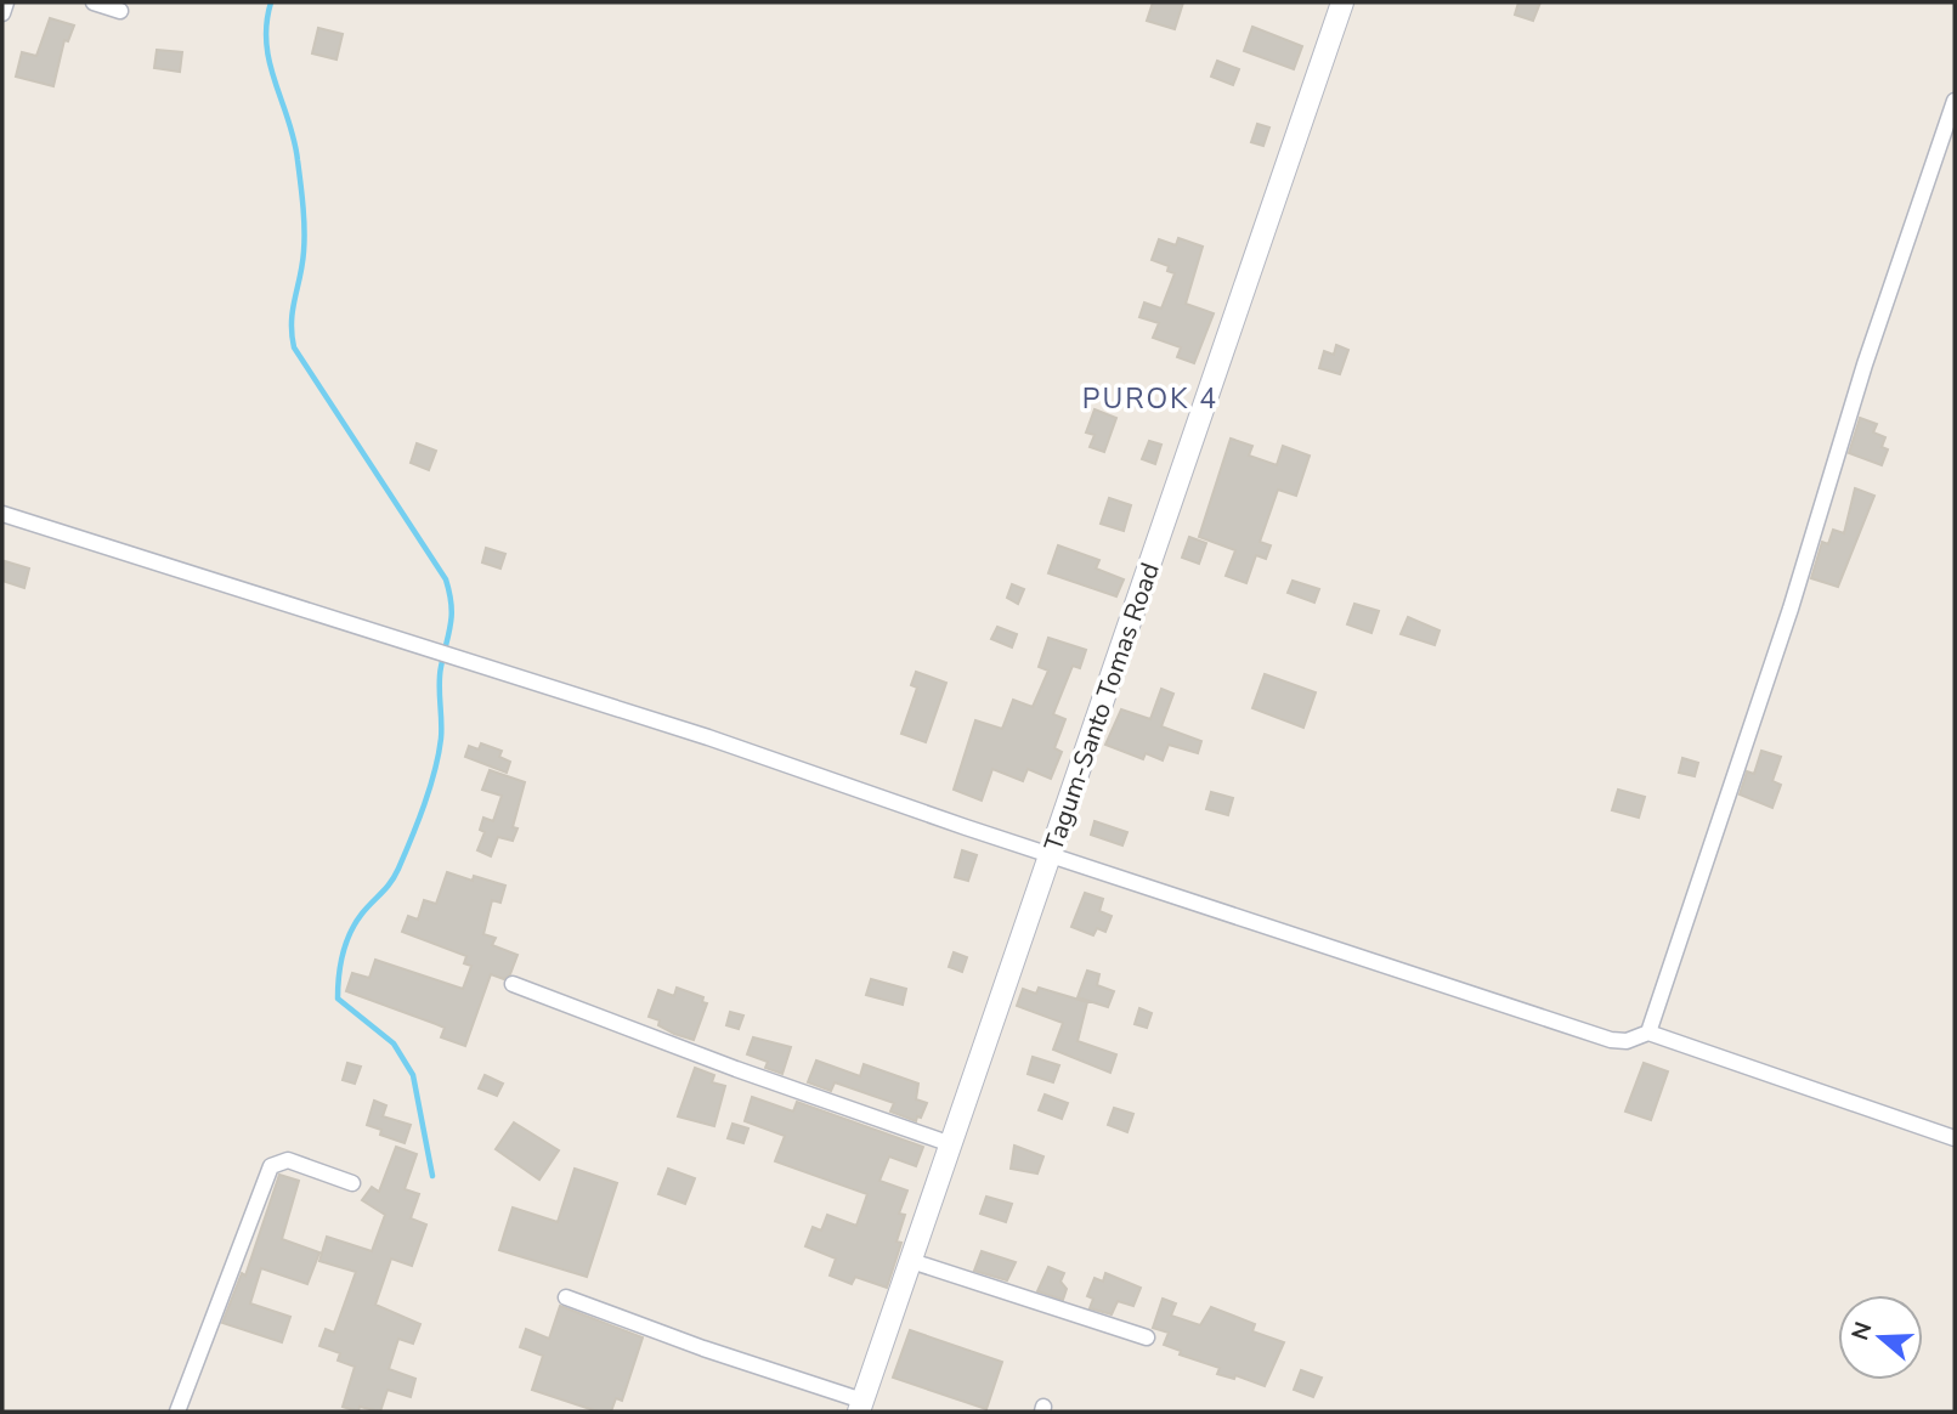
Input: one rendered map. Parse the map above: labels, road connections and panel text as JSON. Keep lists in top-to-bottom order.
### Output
{
  "streets": {
    "main road": ["Tagum-Santo Tomas Road"]
  },
  "districts": ["PUROK 4"],
  "north": "left"
}
